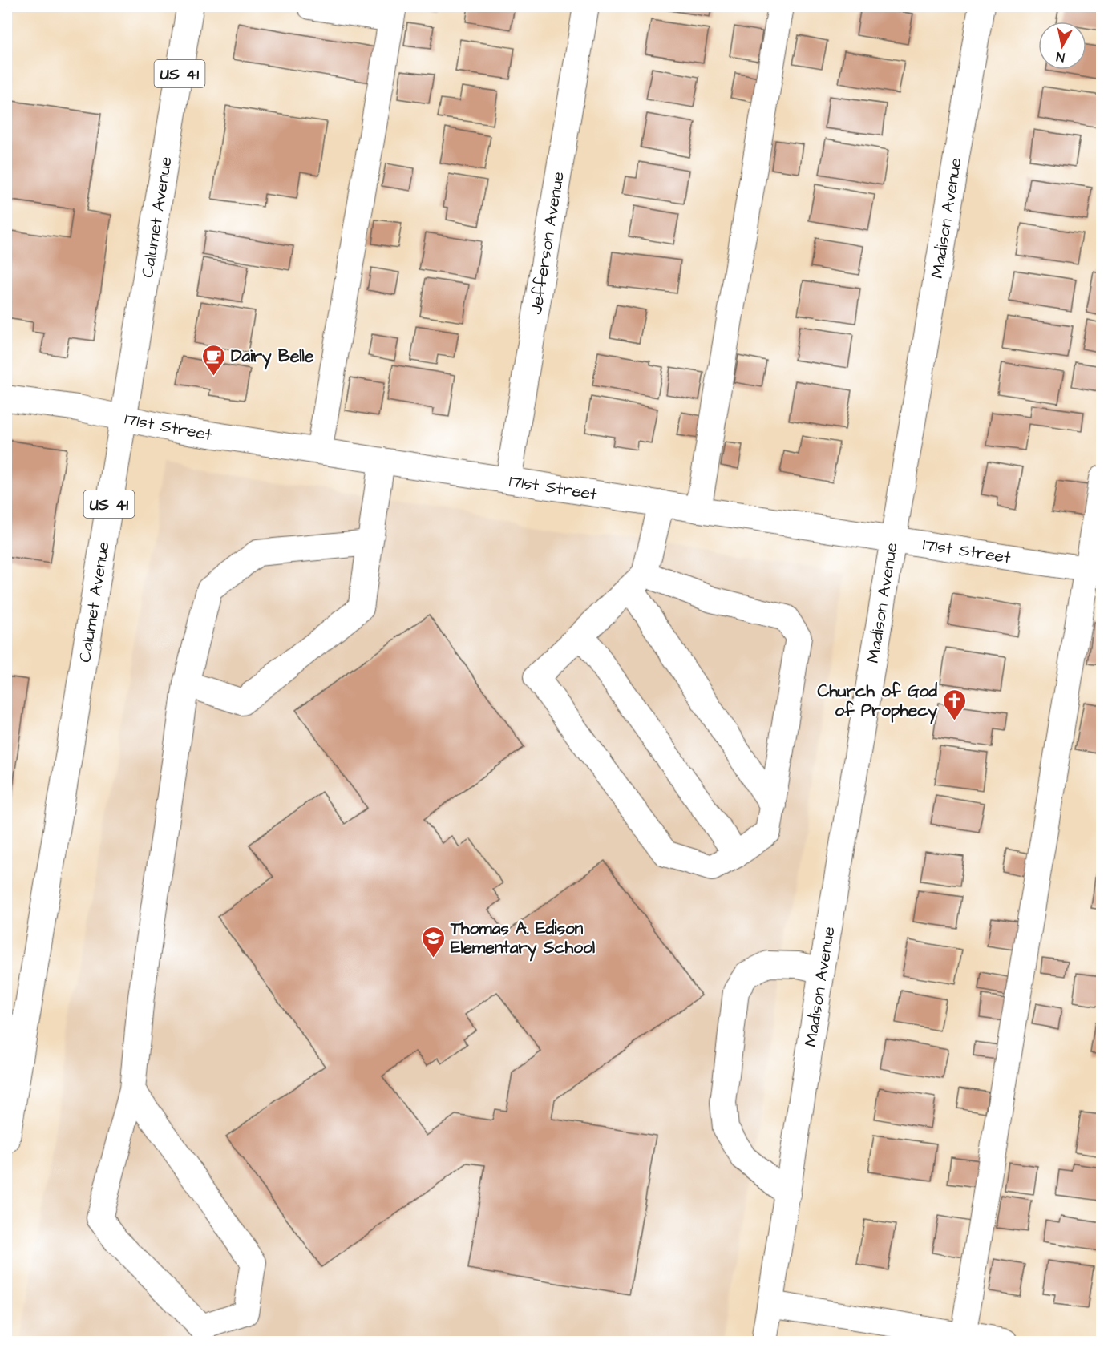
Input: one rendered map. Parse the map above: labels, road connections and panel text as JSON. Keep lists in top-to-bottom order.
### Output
{
  "streets": {
    "main road": ["US 41", "Calumet Avenue"],
    "street": ["Madison Avenue", "Jefferson Avenue", "171st Street"]
  },
  "crossings": [
    ["Calumet Avenue", "171st Street"],
    ["Madison Avenue", "171st Street"],
    ["Jefferson Avenue", "171st Street"]
  ],
  "places": {
    "cafe": ["Dairy Belle"],
    "church": ["Church of God of Prophecy"],
    "school or university": ["Thomas A. Edison Elementary School"]
  },
  "north": "bottom"
}
